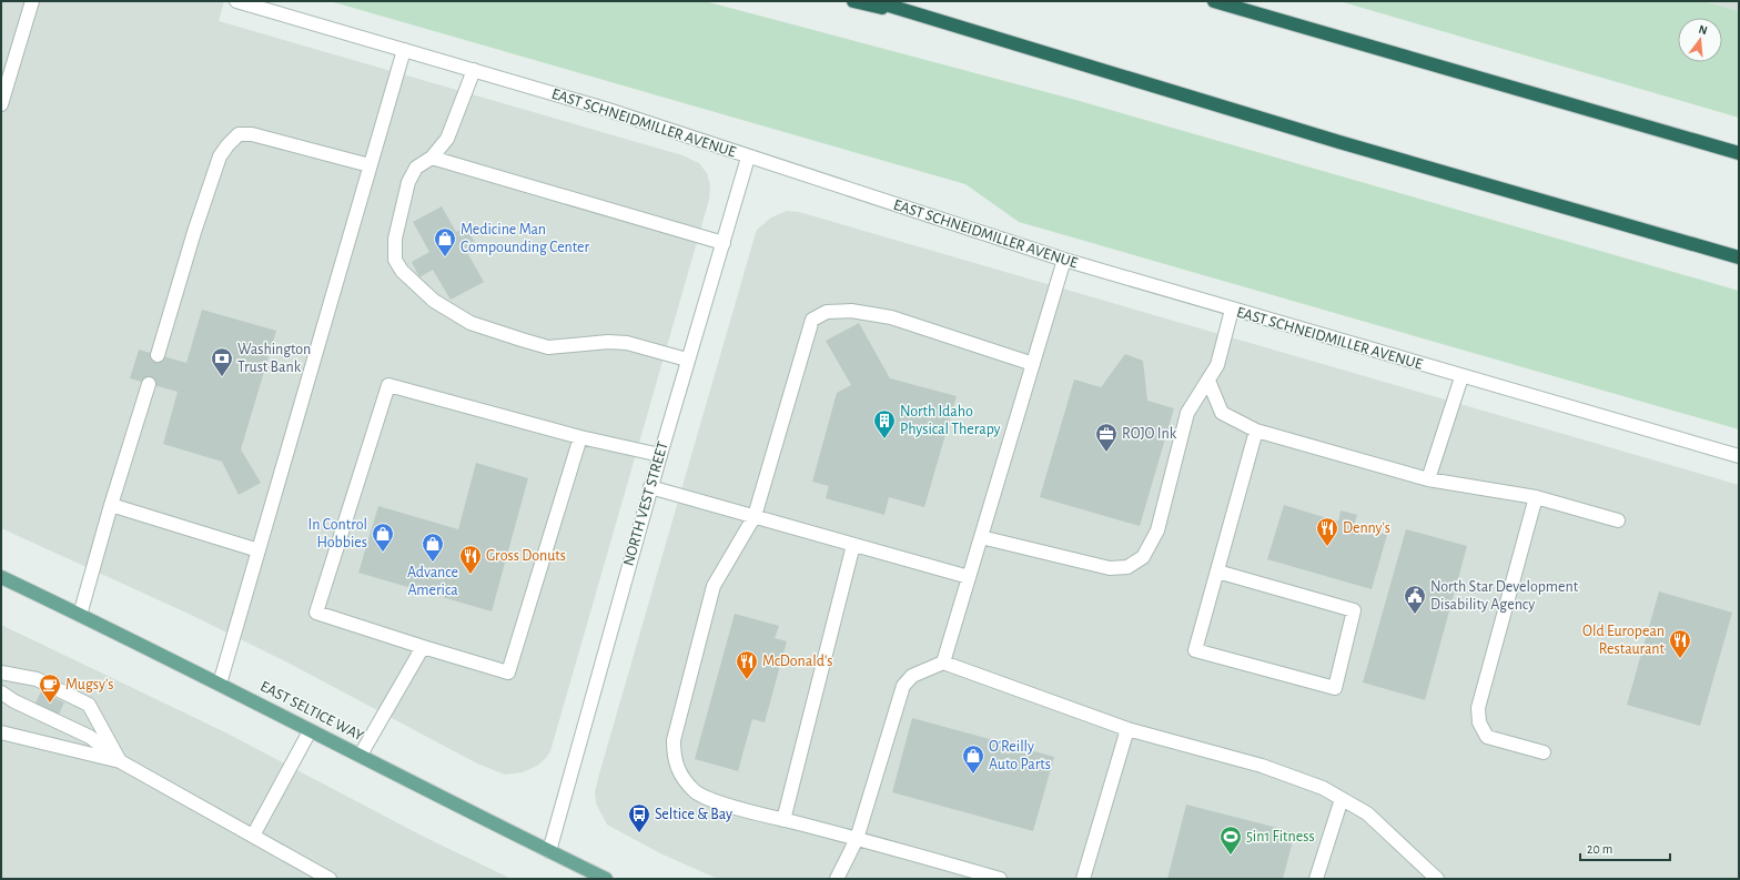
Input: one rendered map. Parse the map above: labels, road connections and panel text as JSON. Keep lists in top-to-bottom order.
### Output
{
  "streets": {
    "main road": ["EAST SELTICE WAY"],
    "street": ["EAST SCHNEIDMILLER AVENUE", "NORTH VEST STREET"]
  },
  "crossings": [
    ["EAST SCHNEIDMILLER AVENUE", "NORTH VEST STREET"],
    ["NORTH VEST STREET", "EAST SELTICE WAY"]
  ],
  "places": {
    "shop": [
      "Medicine Man Compounding Center",
      "In Control Hobbies",
      "Advance America",
      "O'Reilly Auto Parts"
    ],
    "bank": ["Washington Trust Bank"],
    "building": ["North Idaho Physical Therapy"],
    "office": ["ROJO Ink"],
    "restaurant": [
      "Denny's",
      "Gross Donuts",
      "Old European Restaurant",
      "McDonald's"
    ],
    "public building": ["North Star Development Disability Agency"],
    "cafe": ["Mugsy's"],
    "bus stop": ["Seltice & Bay"],
    "sports": ["5in1 Fitness"]
  },
  "scale_bar": "20 m",
  "north": "top"
}
